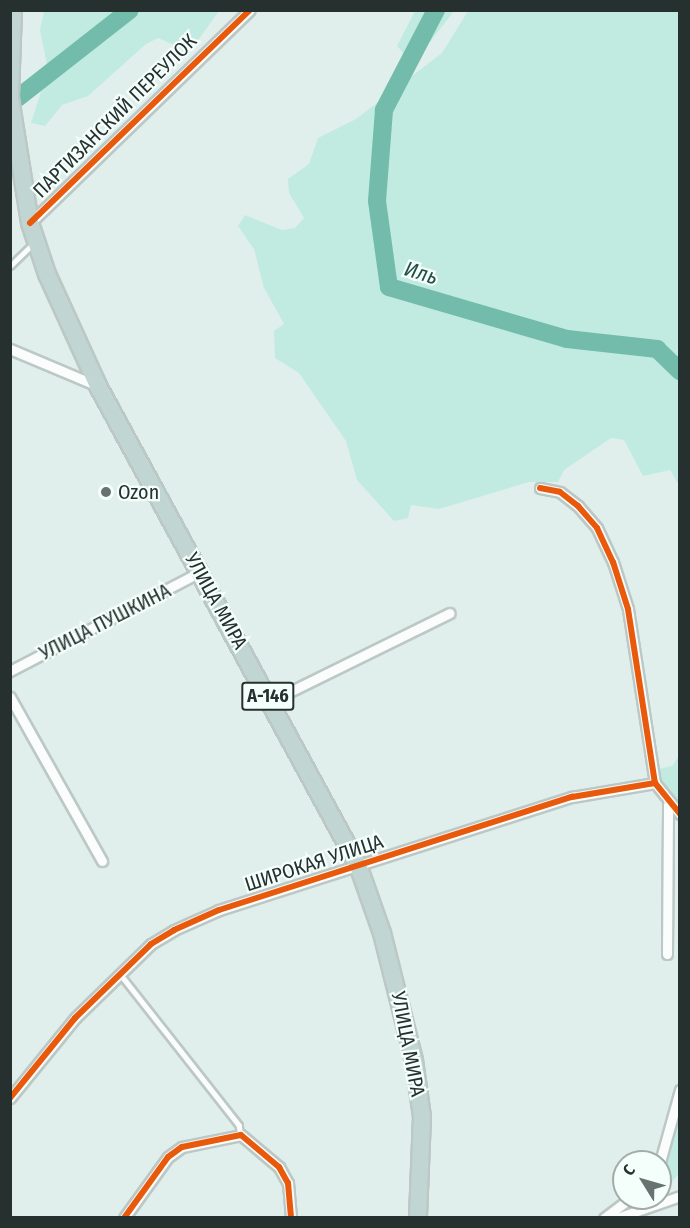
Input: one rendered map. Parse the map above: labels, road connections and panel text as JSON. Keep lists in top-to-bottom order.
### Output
{
  "streets": {
    "highway": ["УЛИЦА МИРА", "А-146"],
    "street": ["ПАРТИЗАНСКИЙ ПЕРЕУЛОК", "УЛИЦА ПУШКИНА", "ШИРОКАЯ УЛИЦА"]
  },
  "crossings": [
    ["ПАРТИЗАНСКИЙ ПЕРЕУЛОК", "УЛИЦА МИРА"],
    ["УЛИЦА МИРА", "УЛИЦА ПУШКИНА"],
    ["УЛИЦА МИРА", "А-146"],
    ["УЛИЦА МИРА", "ШИРОКАЯ УЛИЦА"]
  ],
  "water": ["Иль"],
  "places": ["Ozon"],
  "north": "top left"
}
